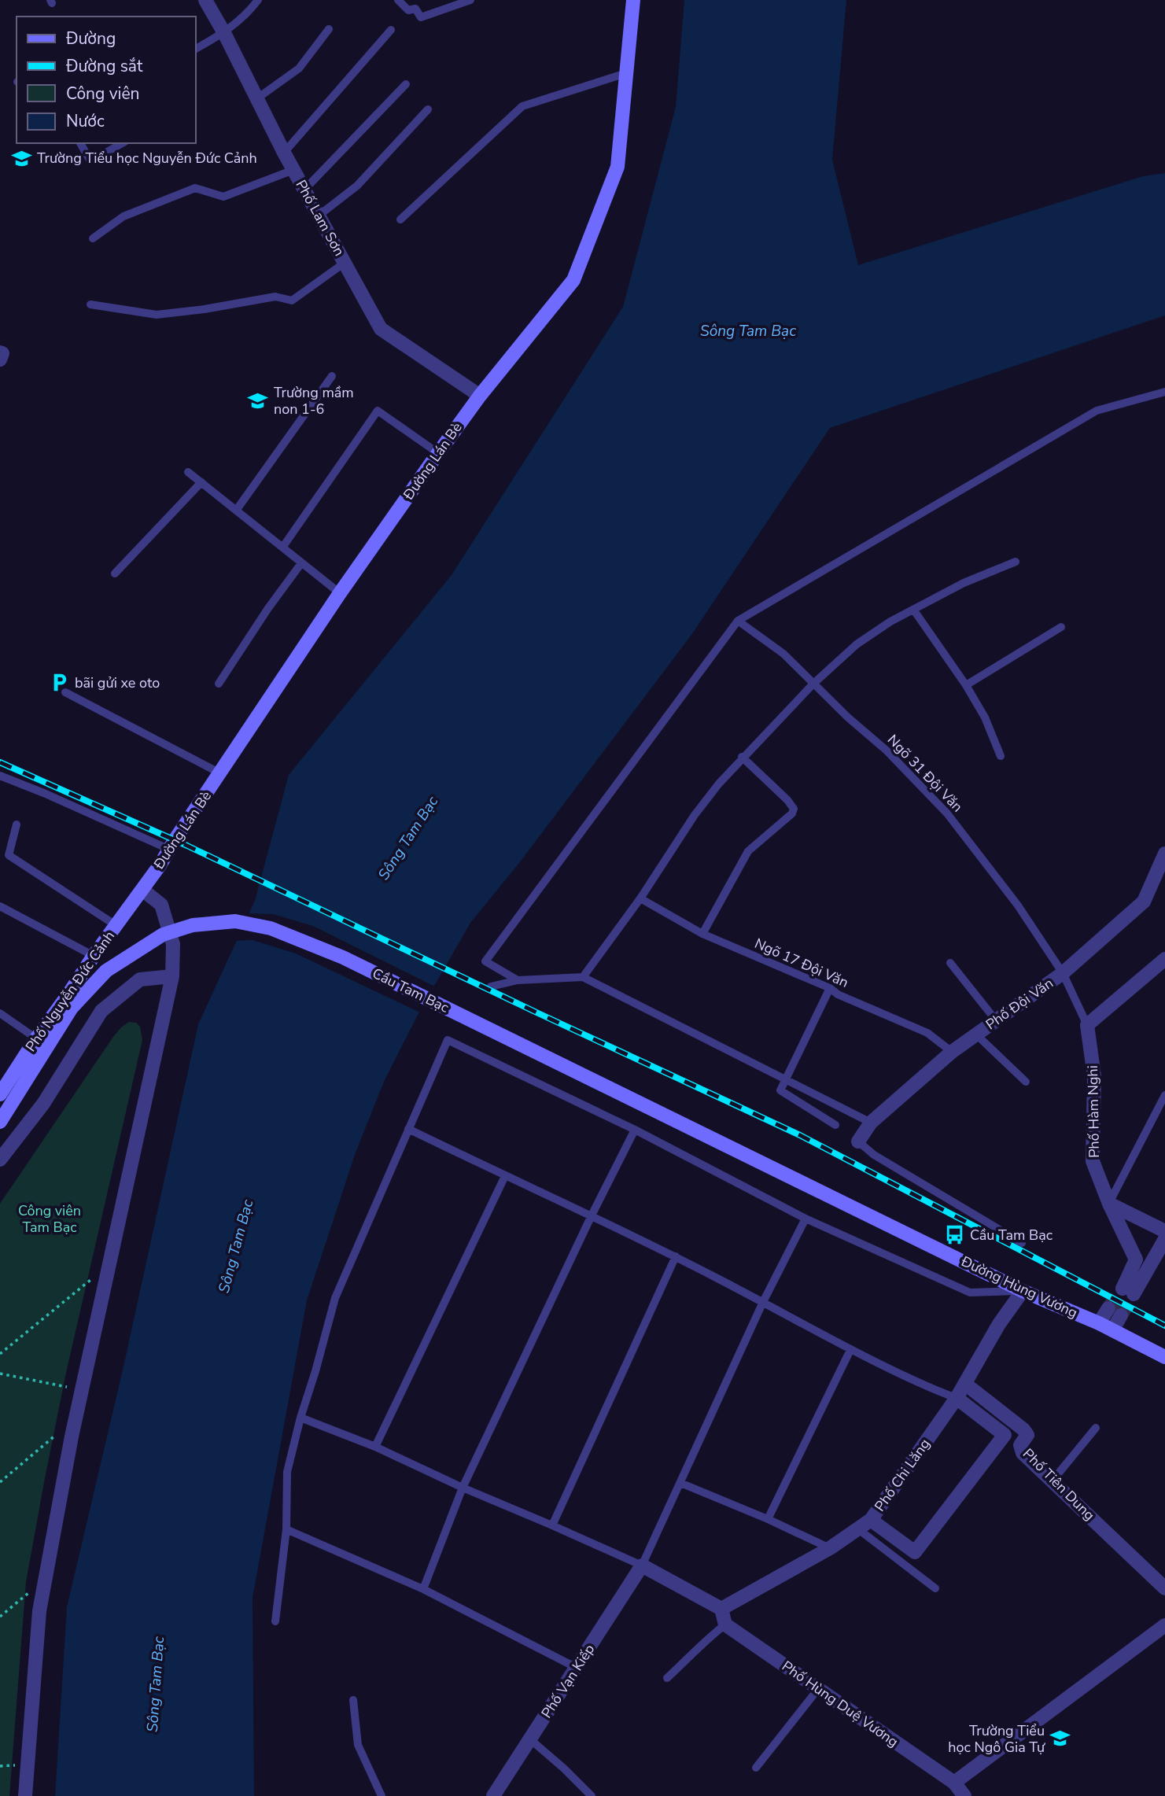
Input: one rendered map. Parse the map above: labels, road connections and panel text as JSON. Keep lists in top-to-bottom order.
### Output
{
  "streets": {
    "main road": [
      "Đường Lán Bè",
      "Cầu Tam Bạc",
      "Phố Nguyễn Đức Cảnh",
      "Đường Hùng Vương"
    ],
    "street": [
      "Phố Lam Sơn",
      "Phố Đội Văn",
      "Phố Hàm Nghi",
      "Phố Chi Lăng",
      "Phố Tiên Dung",
      "Phố Vạn Kiếp",
      "Phố Hùng Duệ Vương"
    ],
    "lane": ["Ngõ 31 Đội Văn", "Ngõ 17 Đội Văn"]
  },
  "crossings": [
    ["Phố Lam Sơn", "Đường Lán Bè"],
    ["Đường Lán Bè", "Phố Nguyễn Đức Cảnh"],
    ["Ngõ 31 Đội Văn", "Phố Đội Văn"],
    ["Ngõ 31 Đội Văn", "Phố Hàm Nghi"],
    ["Ngõ 17 Đội Văn", "Phố Đội Văn"],
    ["Cầu Tam Bạc", "Đường Hùng Vương"],
    ["Đường Hùng Vương", "Phố Chi Lăng"],
    ["Phố Chi Lăng", "Phố Tiên Dung"]
  ],
  "water": ["Sông Tam Bạc"],
  "parks": ["Công viên Tam Bạc"],
  "places": {
    "school or university": ["Trường Tiểu học Nguyễn Đức Cảnh", "Trường mầm non 1-6", "Trường Tiểu học Ngô Gia Tự"],
    "parking": ["bãi gửi xe oto"],
    "bus stop": ["Cầu Tam Bạc"]
  },
  "legend": [
    "Đường",
    "Đường sắt",
    "Công viên",
    "Nước"
  ]
}
